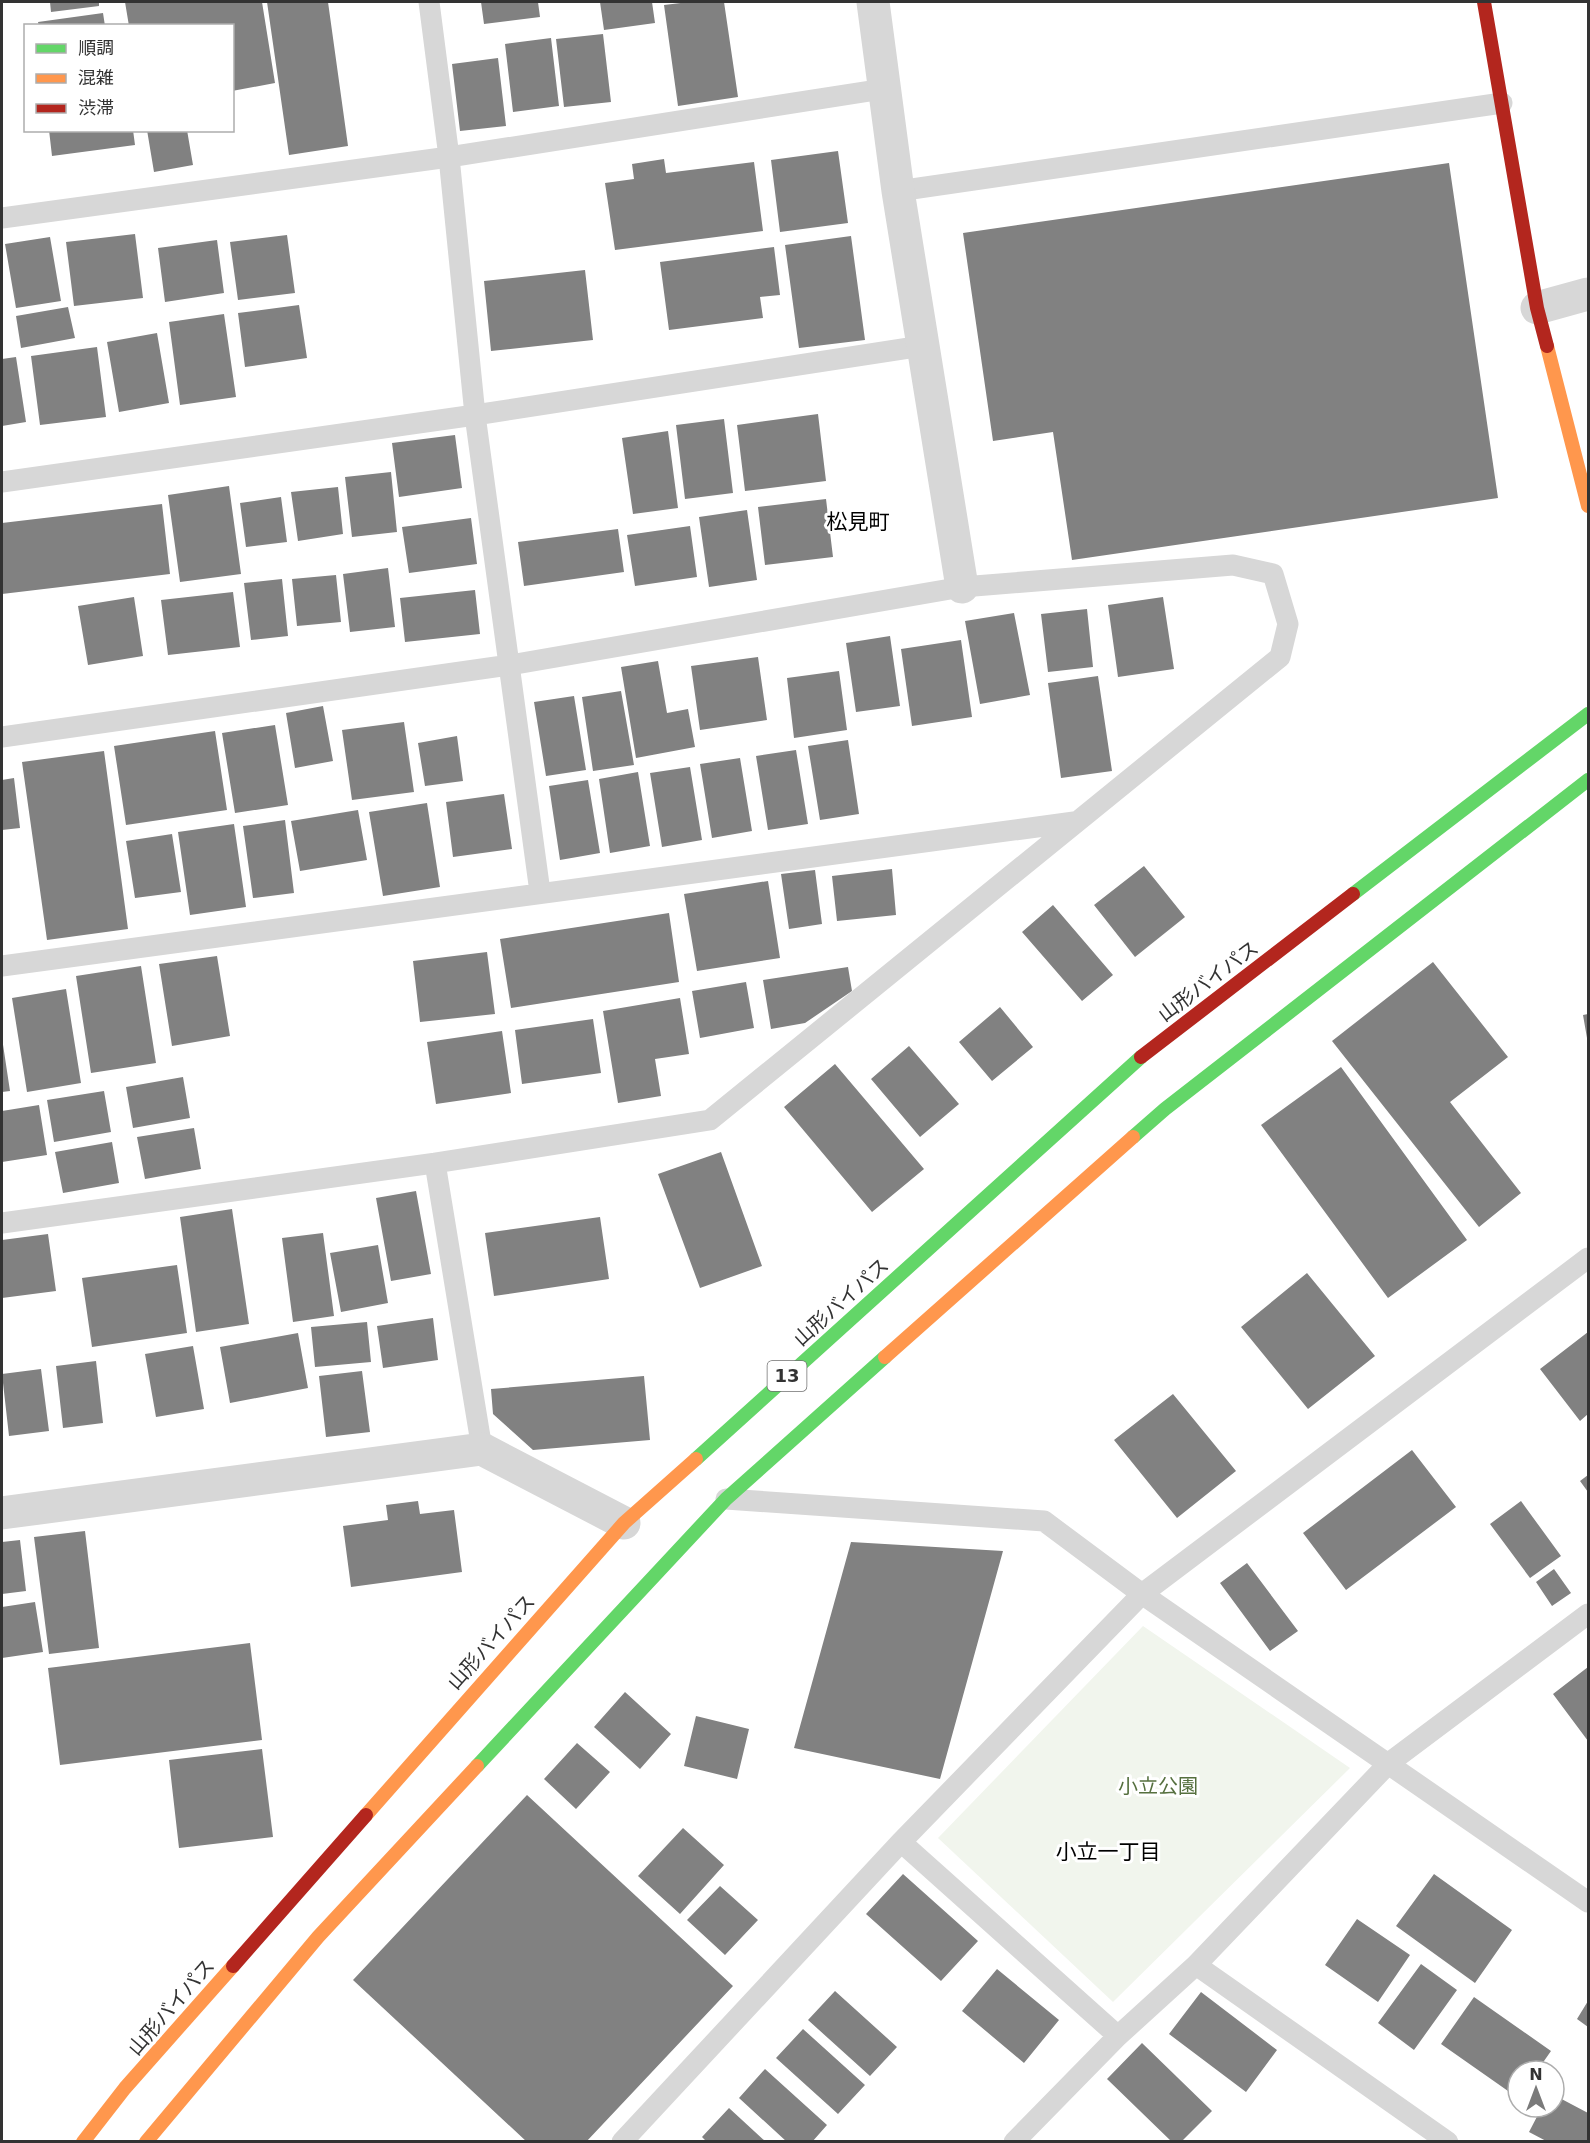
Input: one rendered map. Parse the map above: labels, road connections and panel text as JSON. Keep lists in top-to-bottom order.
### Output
{
  "streets": {
    "main road": ["山形バイパス", "13"]
  },
  "districts": ["松見町", "小立一丁目"],
  "parks": ["小立公園"],
  "legend": ["順調", "混雑", "渋滞"],
  "north": "top"
}
